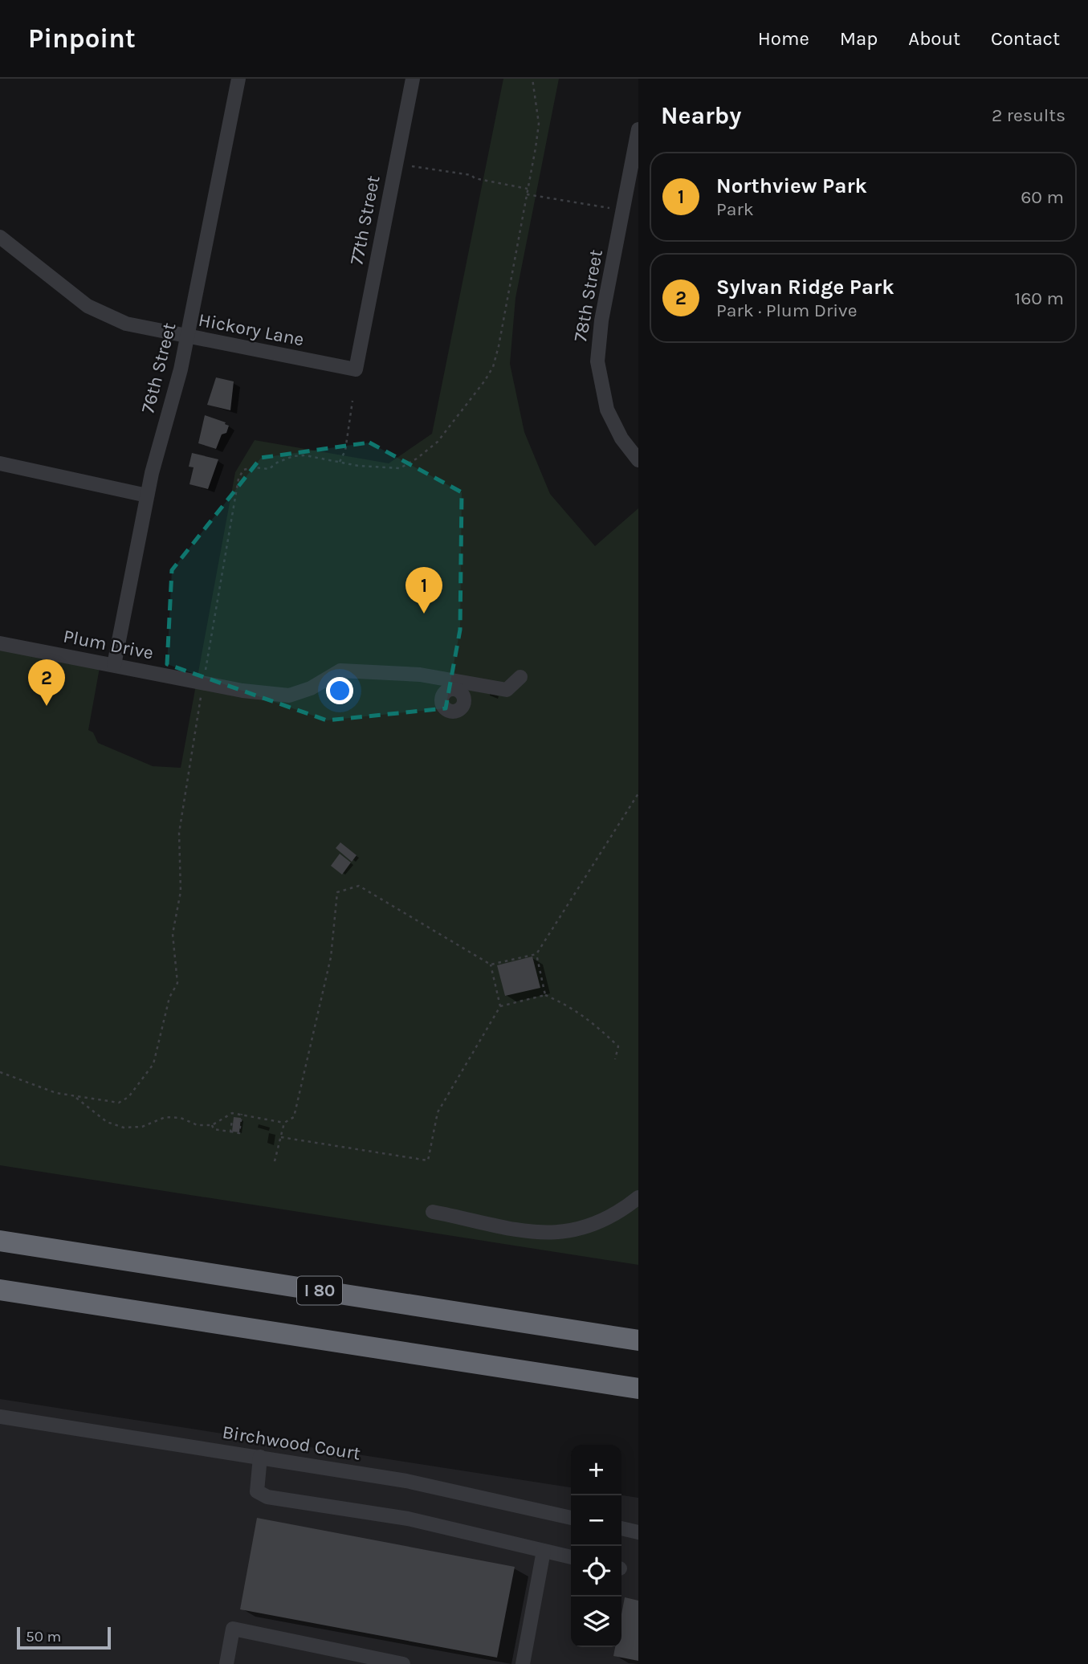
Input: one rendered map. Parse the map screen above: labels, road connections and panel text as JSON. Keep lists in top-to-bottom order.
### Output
{
  "streets": {
    "highway": ["I 80"],
    "street": [
      "77th Street",
      "78th Street",
      "Hickory Lane",
      "76th Street",
      "Plum Drive",
      "Birchwood Court"
    ]
  },
  "crossings": [
    ["77th Street", "Hickory Lane"],
    ["Hickory Lane", "76th Street"],
    ["76th Street", "Plum Drive"]
  ],
  "scale_bar": "50 m",
  "page": {
    "header": "Pinpoint",
    "nav": [
      "Home",
      "Map",
      "About",
      "Contact"
    ],
    "heading": ["Nearby", "2 results"],
    "list": [
      {
        "mark": "1",
        "name": "Northview Park",
        "note": "Park",
        "value": "60 m"
      },
      {
        "mark": "2",
        "name": "Sylvan Ridge Park",
        "note": "Park · Plum Drive",
        "value": "160 m"
      }
    ],
    "pins": ["1", "2"],
    "map_buttons": ["+", "−"],
    "scale": "50 m"
  }
}
